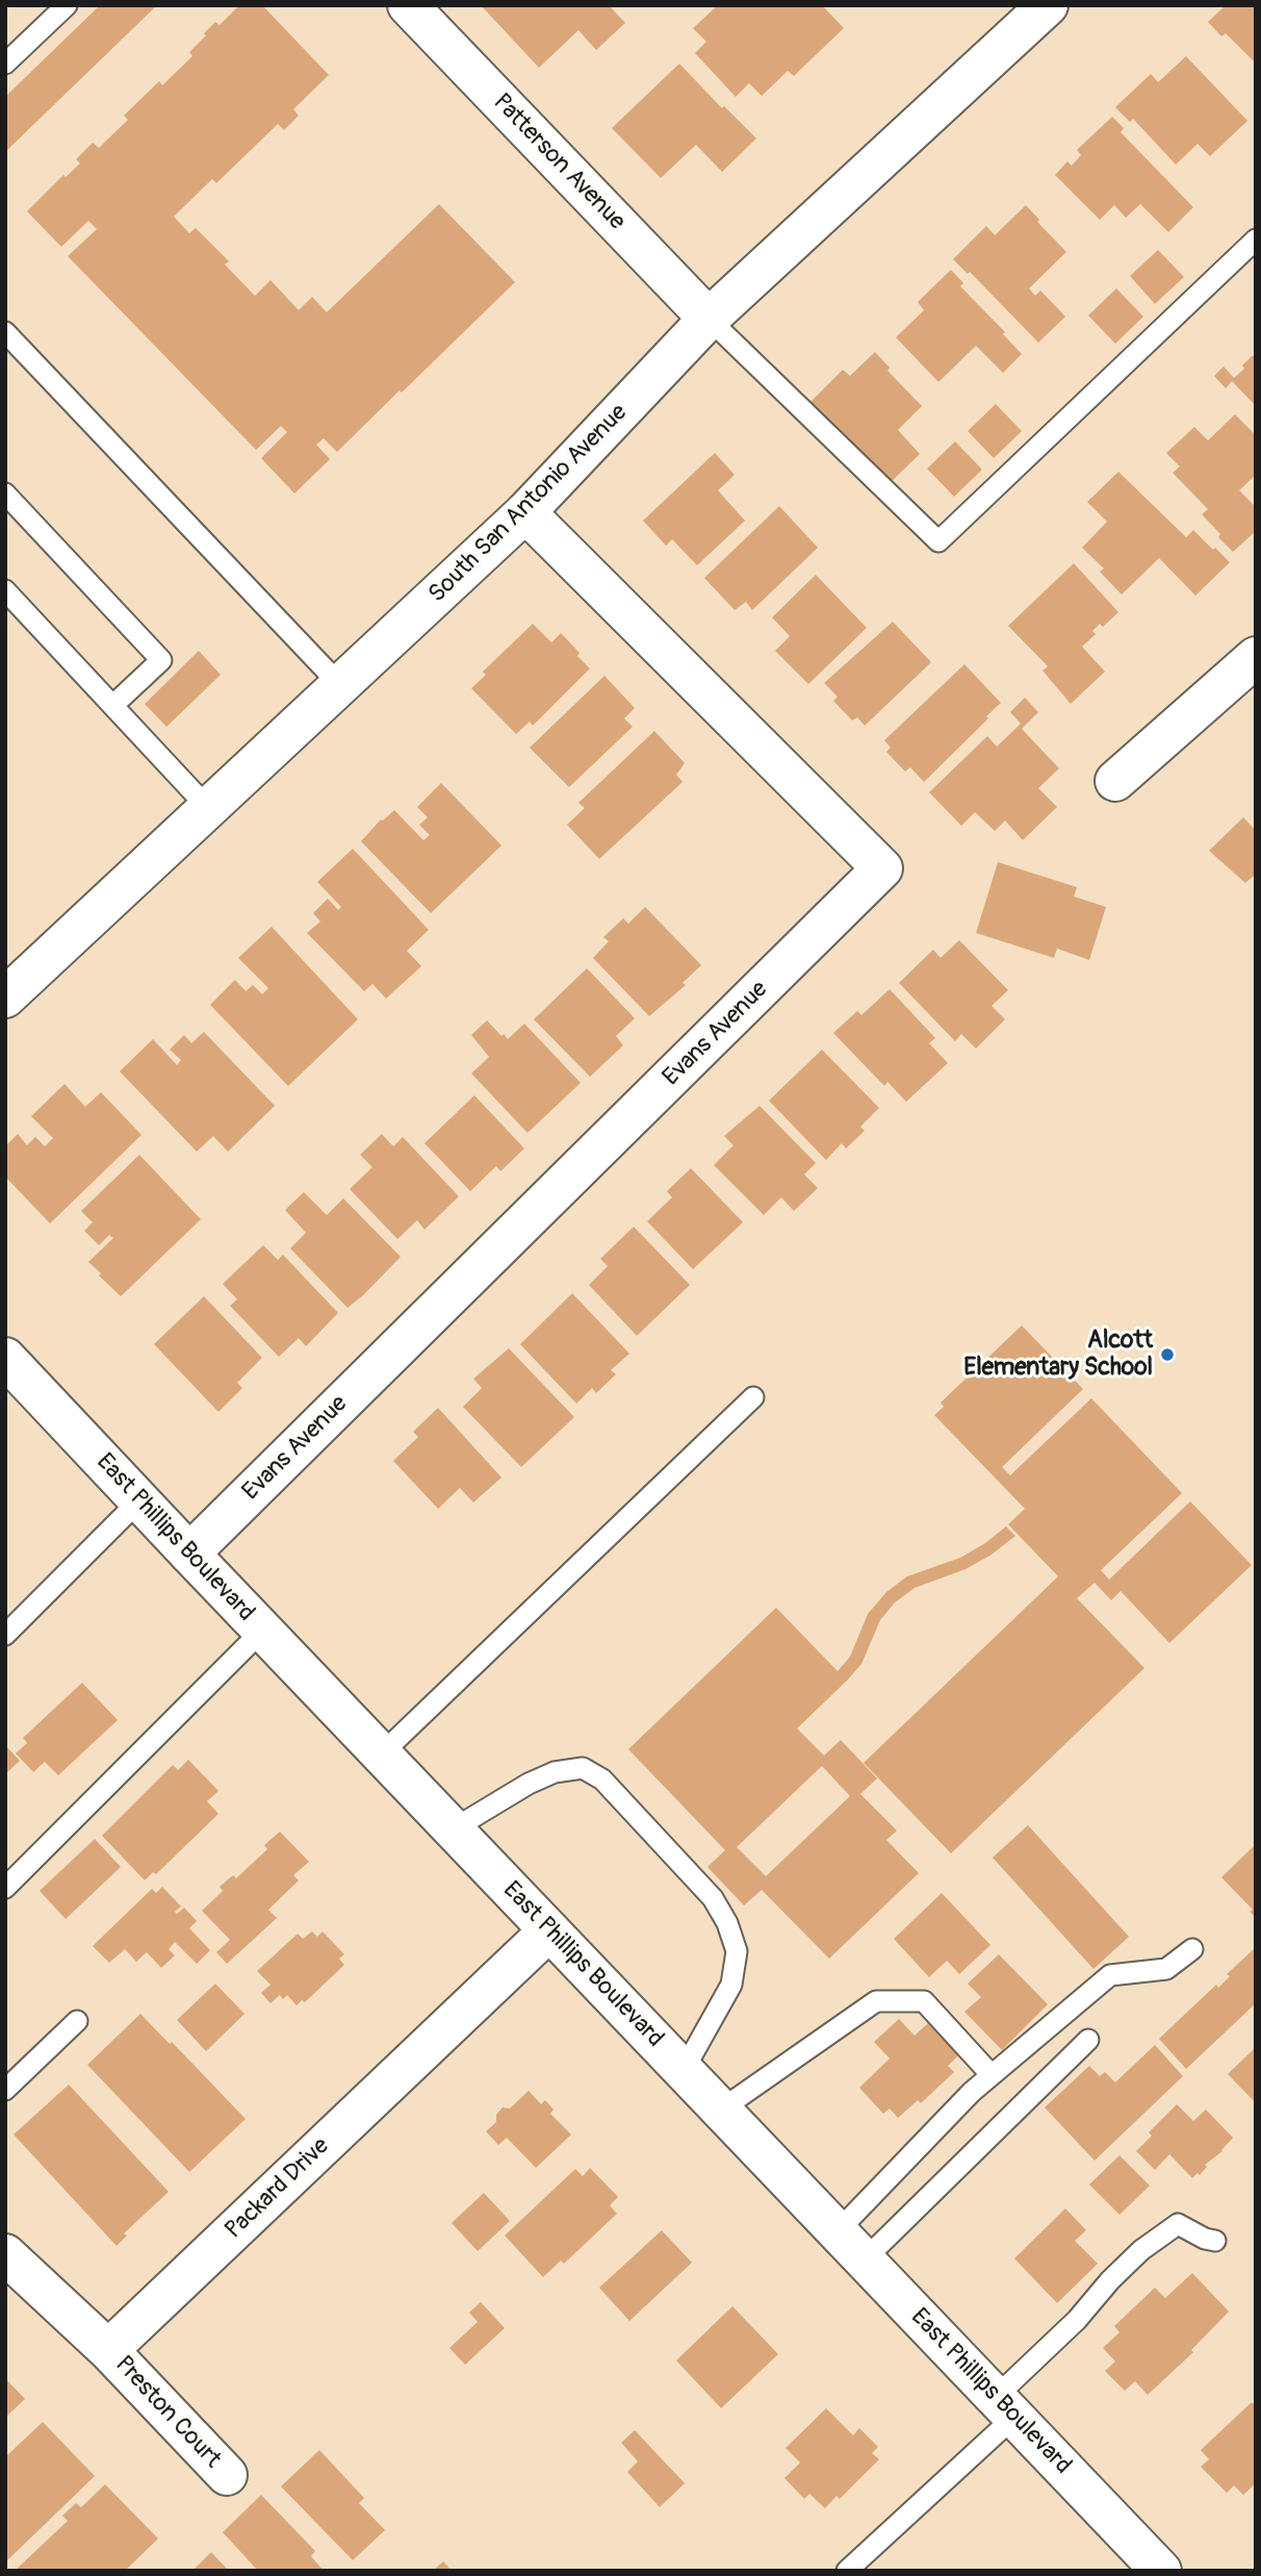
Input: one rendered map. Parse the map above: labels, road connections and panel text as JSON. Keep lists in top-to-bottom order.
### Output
{
  "streets": {
    "street": [
      "Patterson Avenue",
      "South San Antonio Avenue",
      "Evans Avenue",
      "East Phillips Boulevard",
      "Packard Drive",
      "Preston Court"
    ]
  },
  "crossings": [
    ["Patterson Avenue", "South San Antonio Avenue"],
    ["South San Antonio Avenue", "Evans Avenue"],
    ["Evans Avenue", "East Phillips Boulevard"],
    ["East Phillips Boulevard", "Packard Drive"],
    ["Packard Drive", "Preston Court"]
  ],
  "places": ["Alcott Elementary School"]
}
